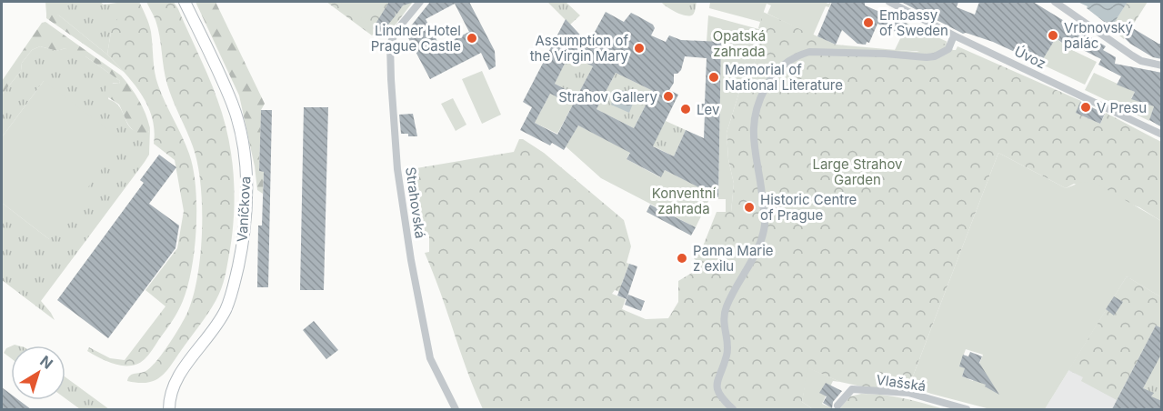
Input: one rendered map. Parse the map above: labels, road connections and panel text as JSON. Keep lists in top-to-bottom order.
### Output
{
  "streets": {
    "main road": ["Vaníčkova"],
    "street": ["Úvoz", "Strahovská", "Vlašská"]
  },
  "parks": ["Opatská zahrada", "Large Strahov Garden", "Konventní zahrada"],
  "places": [
    "Embassy of Sweden",
    "Vrbnovský palác",
    "Lindner Hotel Prague Castle",
    "Assumption of the Virgin Mary",
    "Memorial of National Literature",
    "Strahov Gallery",
    "V Presu",
    "Lev",
    "Historic Centre of Prague",
    "Panna Marie z exilu"
  ],
  "north": "top right"
}
